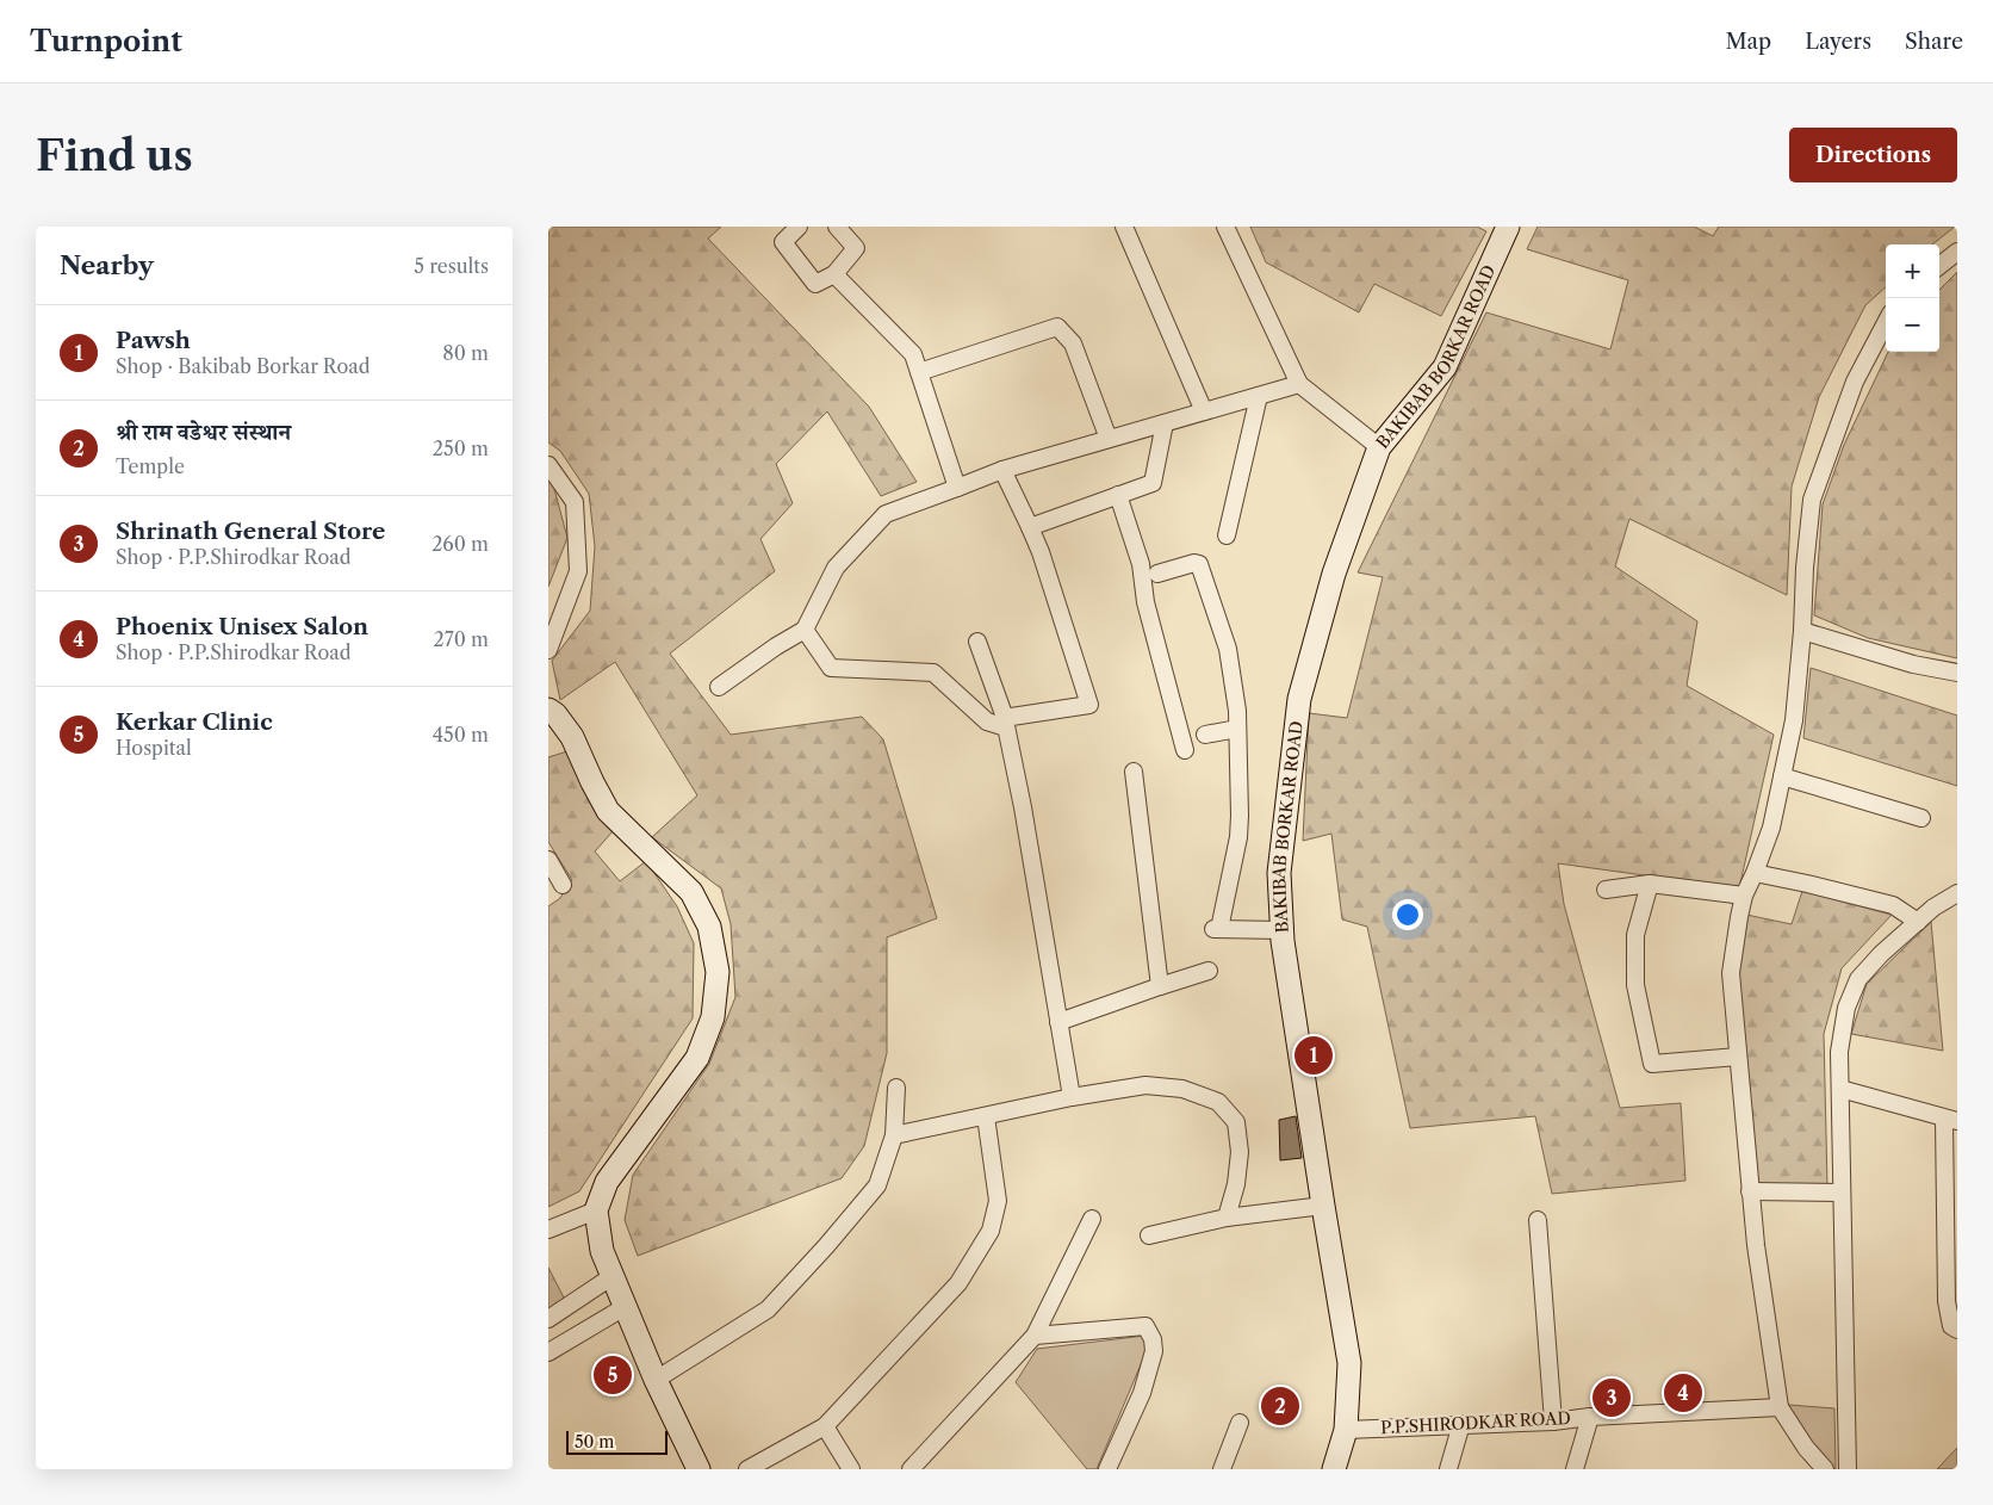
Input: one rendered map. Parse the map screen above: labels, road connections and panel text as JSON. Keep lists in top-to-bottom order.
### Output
{
  "streets": {
    "street": ["BAKIBAB BORKAR ROAD", "P.P.SHIRODKAR ROAD"]
  },
  "crossings": [
    ["BAKIBAB BORKAR ROAD", "P.P.SHIRODKAR ROAD"]
  ],
  "scale_bar": "50 m",
  "page": {
    "header": "Turnpoint",
    "nav": ["Map", "Layers", "Share"],
    "buttons": "Directions",
    "title": "Find us",
    "heading": ["Nearby", "5 results"],
    "map_buttons": ["+", "−"],
    "list": [
      {
        "mark": "1",
        "name": "Pawsh",
        "note": "Shop · Bakibab Borkar Road",
        "value": "80 m"
      },
      {
        "mark": "2",
        "name": "श्री राम वडेश्वर संस्थान",
        "note": "Temple",
        "value": "250 m"
      },
      {
        "mark": "3",
        "name": "Shrinath General Store",
        "note": "Shop · P.P.Shirodkar Road",
        "value": "260 m"
      },
      {
        "mark": "4",
        "name": "Phoenix Unisex Salon",
        "note": "Shop · P.P.Shirodkar Road",
        "value": "270 m"
      },
      {
        "mark": "5",
        "name": "Kerkar Clinic",
        "note": "Hospital",
        "value": "450 m"
      }
    ],
    "pins": [
      "1",
      "5",
      "4",
      "3",
      "2"
    ],
    "scale": "50 m"
  }
}
